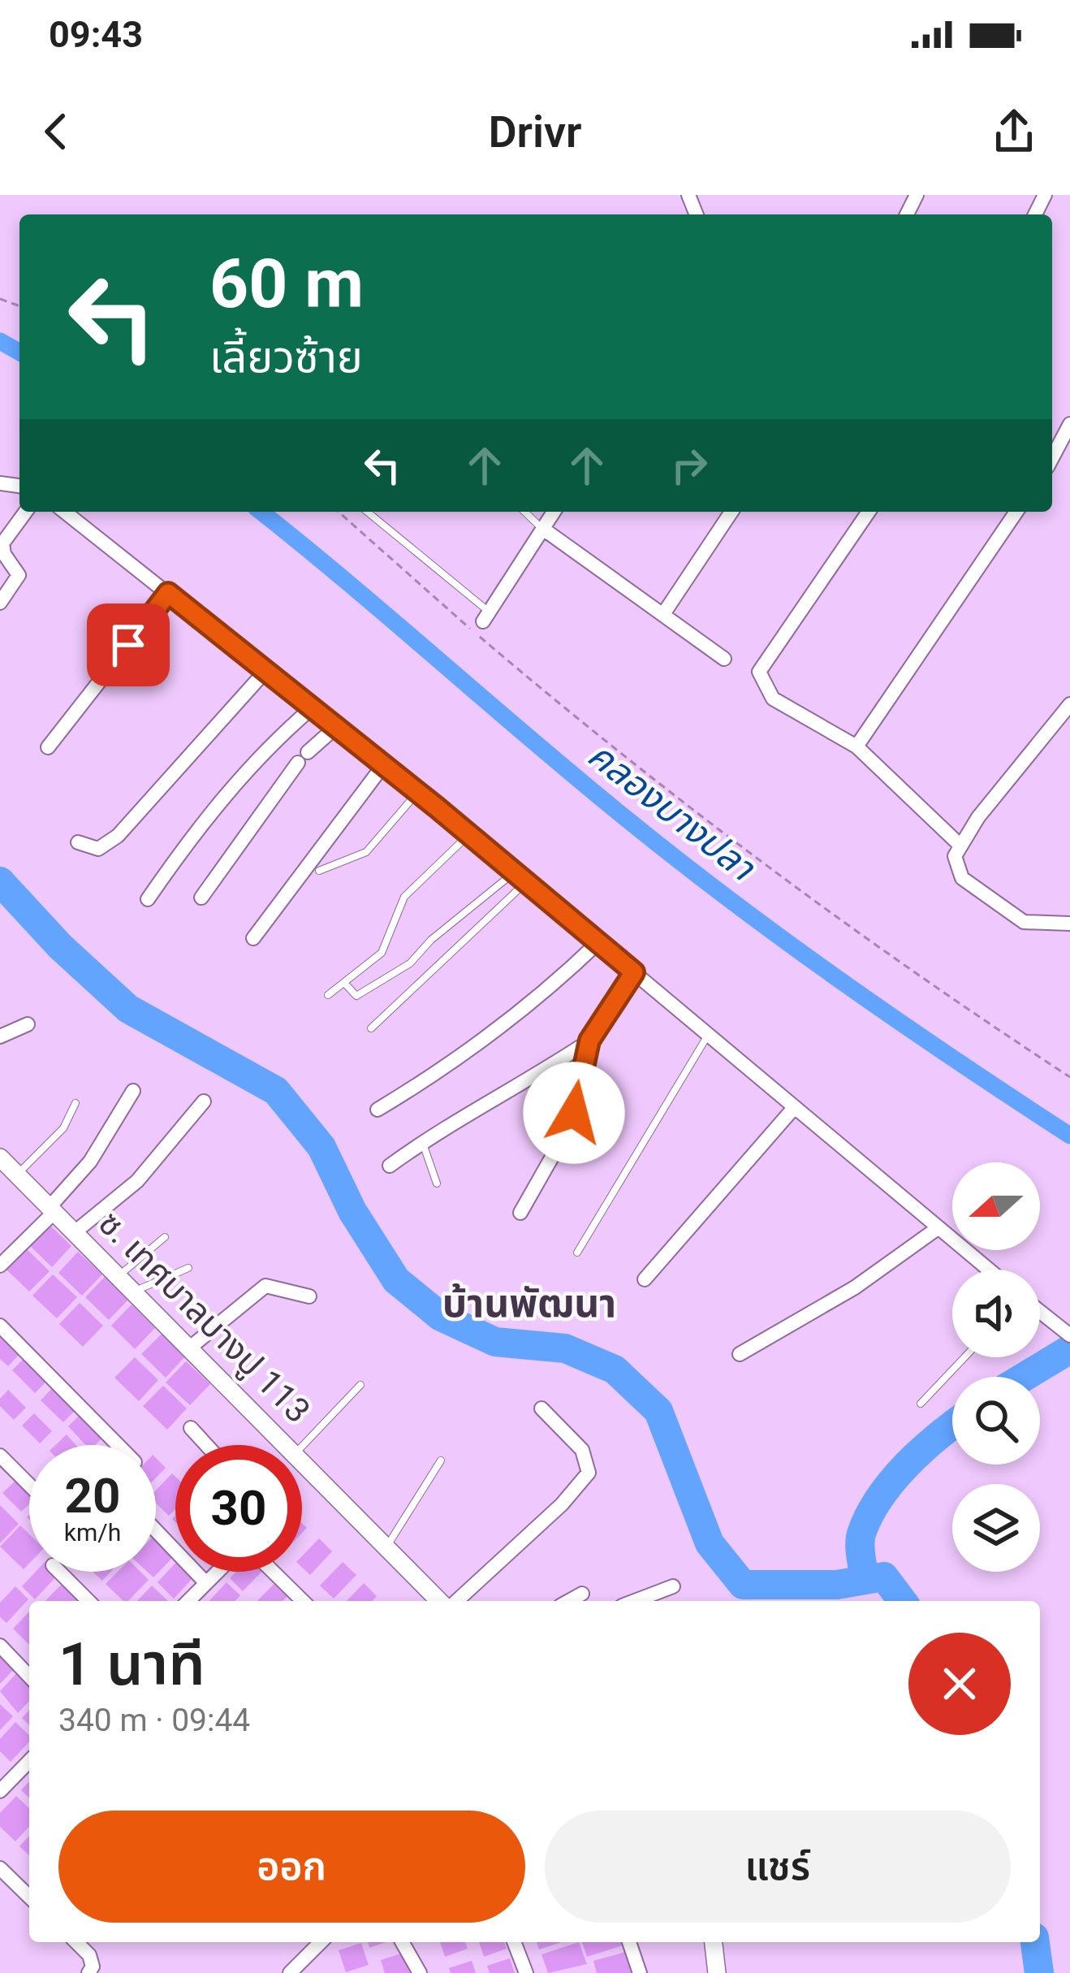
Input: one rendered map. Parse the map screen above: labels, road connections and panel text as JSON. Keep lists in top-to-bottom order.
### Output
{
  "streets": {
    "street": ["ซ. เทศบาลบางปู 113"]
  },
  "districts": ["บ้านพัฒนา"],
  "water": ["คลองบางปลา"],
  "north": "left",
  "page": {
    "status": "09:43",
    "header": "Drivr",
    "turn": ["60 m", "เลี้ยวซ้าย"],
    "speed": "20 km/h",
    "limit": "30",
    "heading": ["1 นาที", "340 m · 09:44"],
    "buttons": ["ออก", "แชร์"]
  }
}
